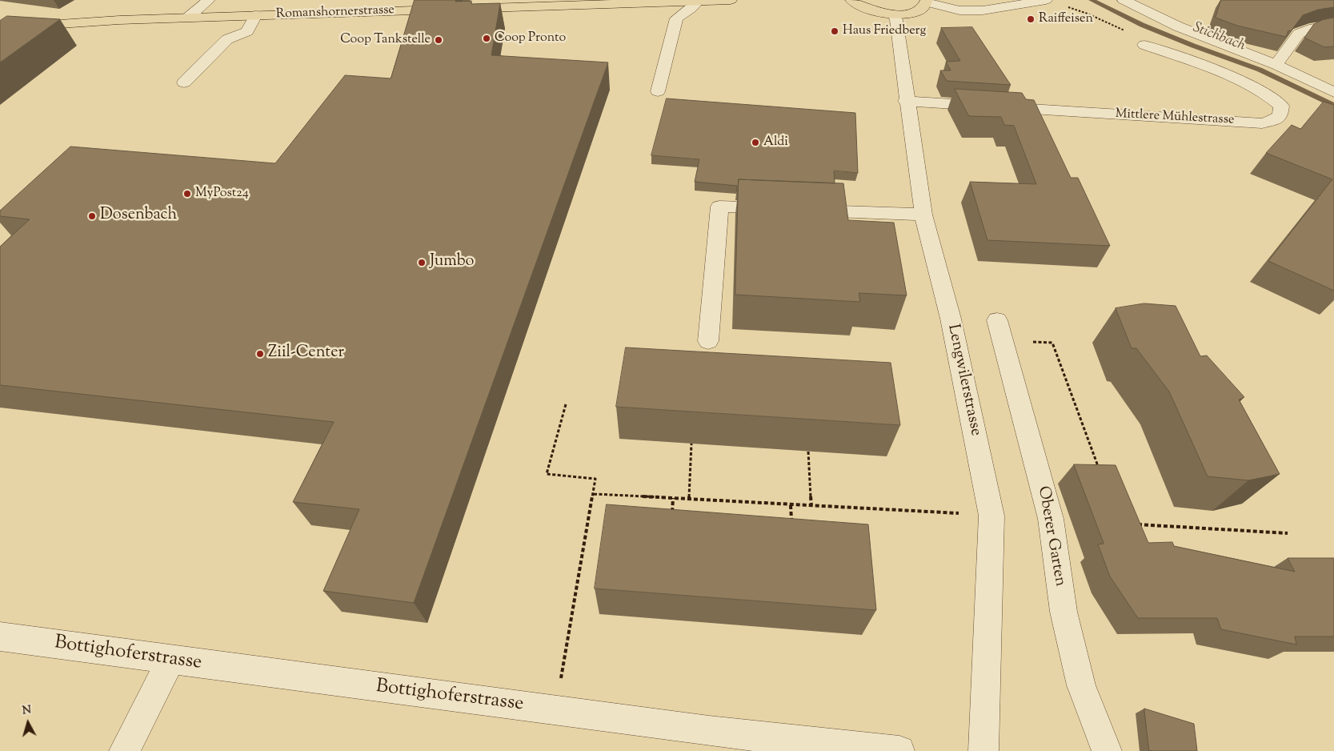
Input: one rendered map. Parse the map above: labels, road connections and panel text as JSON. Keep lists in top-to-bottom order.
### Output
{
  "streets": {
    "main road": ["Romanshornerstrasse"],
    "street": [
      "Mittlere Mühlestrasse",
      "Lengwilerstrasse",
      "Oberer Garten",
      "Bottighoferstrasse"
    ]
  },
  "crossings": [
    ["Mittlere Mühlestrasse", "Lengwilerstrasse"]
  ],
  "water": ["Stichbach"],
  "places": [
    "Raiffeisen",
    "Haus Friedberg",
    "Coop Pronto",
    "Coop Tankstelle",
    "Aldi",
    "MyPost24",
    "Dosenbach",
    "Jumbo",
    "Ziil-Center"
  ],
  "north": "top"
}
